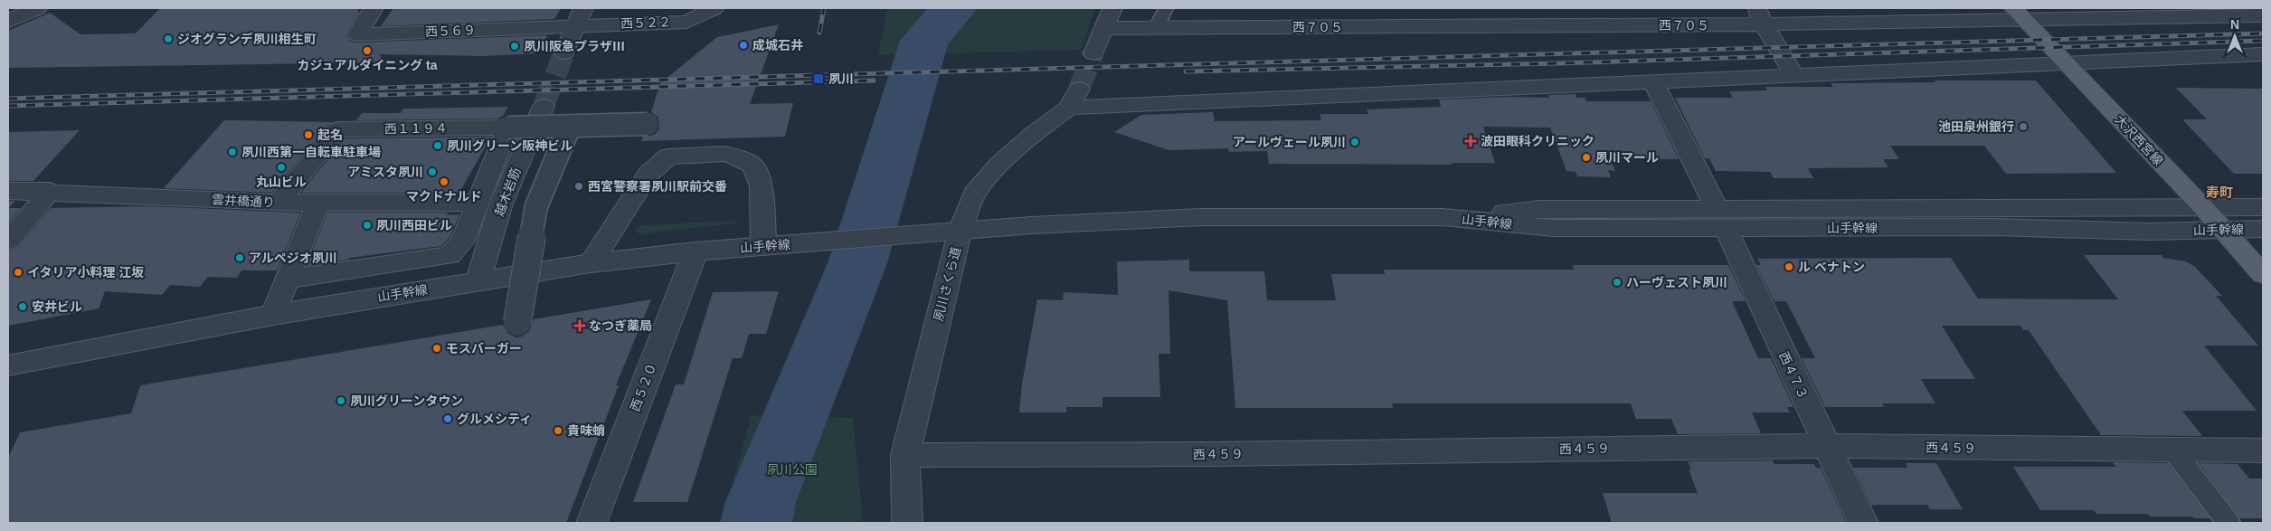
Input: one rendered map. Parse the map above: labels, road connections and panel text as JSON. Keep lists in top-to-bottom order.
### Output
{
  "streets": {
    "main road": ["大沢西宮線"],
    "street": [
      "西５２２",
      "西７０５",
      "西５６９",
      "西１１９４",
      "越木岩筋",
      "雲井橋通り",
      "山手幹線",
      "夙川さくら道",
      "西４７３",
      "西５２０",
      "西４５９"
    ]
  },
  "crossings": [
    ["西５２２", "西５６９"],
    ["西７０５", "大沢西宮線"],
    ["西１１９４", "雲井橋通り"],
    ["大沢西宮線", "山手幹線"],
    ["越木岩筋", "山手幹線"],
    ["山手幹線", "夙川さくら道"],
    ["山手幹線", "西４７３"],
    ["山手幹線", "西５２０"],
    ["夙川さくら道", "西４７３"],
    ["夙川さくら道", "西４５９"],
    ["西４７３", "西４５９"]
  ],
  "districts": ["寿町"],
  "parks": ["夙川公園"],
  "places": {
    "other": [
      "ジオグランデ夙川相生町",
      "成城石井",
      "夙川阪急プラザⅢ",
      "カジュアルダイニング ta",
      "池田泉州銀行",
      "起名",
      "アールヴェール夙川",
      "夙川グリーン阪神ビル",
      "夙川西第一自転車駐車場",
      "夙川マール",
      "丸山ビル",
      "アミスタ夙川",
      "マクドナルド",
      "西宮警察署夙川駅前交番",
      "夙川西田ビル",
      "アルペジオ夙川",
      "ル ベナトン",
      "イタリア小料理 江坂",
      "ハーヴェスト夙川",
      "安井ビル",
      "モスバーガー",
      "夙川グリーンタウン",
      "グルメシティ",
      "貴味蛸"
    ],
    "transit": ["夙川"],
    "health": ["波田眼科クリニック", "なつぎ薬局"]
  },
  "north": "top"
}
